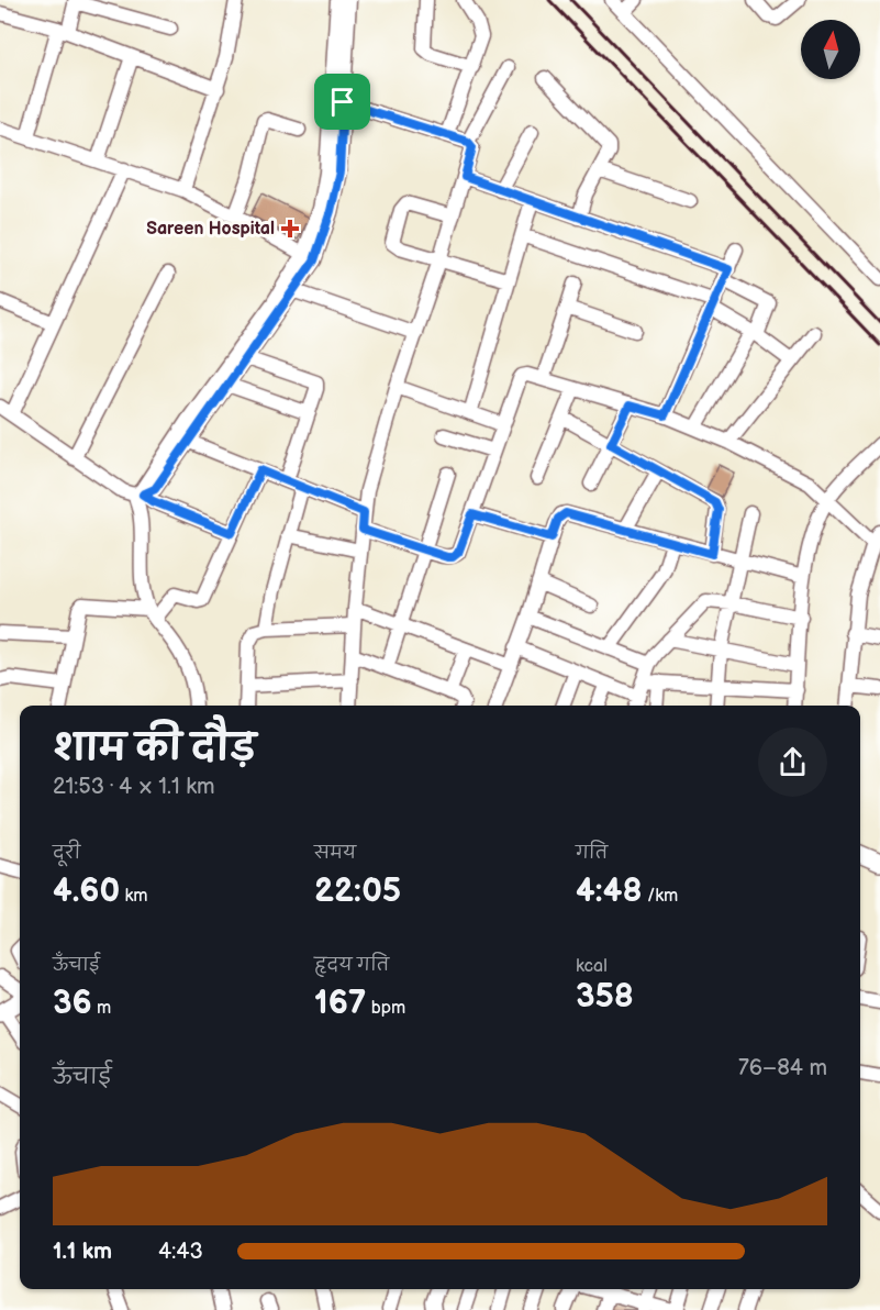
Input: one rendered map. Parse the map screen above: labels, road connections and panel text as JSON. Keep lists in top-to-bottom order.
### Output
{
  "places": {
    "health": ["Sareen Hospital"]
  },
  "north": "top",
  "page": {
    "heading": ["शाम की दौड़", "21:53 · 4 × 1.1 km"],
    "stats": [
      ["दूरी", "4.60 km"],
      ["समय", "22:05"],
      ["गति", "4:48 /km"],
      ["ऊँचाई", "36 m"],
      ["हृदय गति", "167 bpm"],
      ["kcal", "358"]
    ],
    "chart": ["ऊँचाई", "76–84 m"],
    "list": [
      {
        "name": "1.1 km",
        "note": "4:43"
      }
    ]
  }
}
